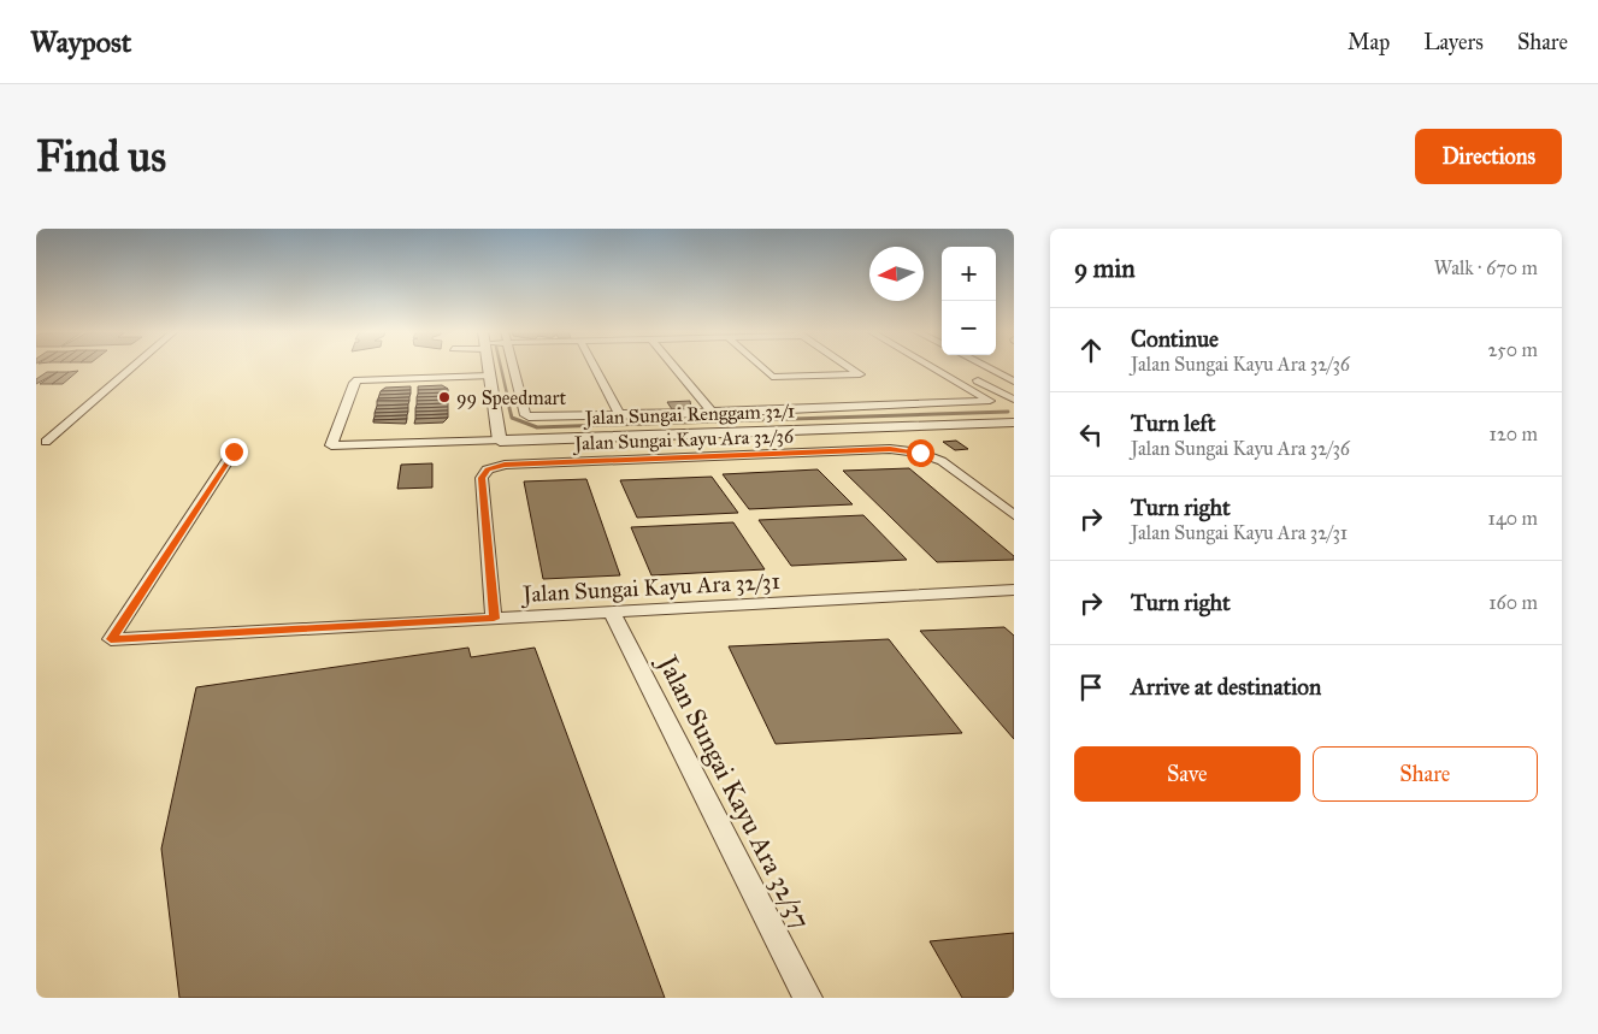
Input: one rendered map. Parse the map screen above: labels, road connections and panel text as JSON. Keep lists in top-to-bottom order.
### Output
{
  "streets": {
    "street": [
      "Jalan Sungai Renggam 32/1",
      "Jalan Sungai Kayu Ara 32/36",
      "Jalan Sungai Kayu Ara 32/31",
      "Jalan Sungai Kayu Ara 32/37"
    ]
  },
  "crossings": [
    ["Jalan Sungai Kayu Ara 32/36", "Jalan Sungai Kayu Ara 32/31"],
    ["Jalan Sungai Kayu Ara 32/31", "Jalan Sungai Kayu Ara 32/37"]
  ],
  "places": ["99 Speedmart"],
  "north": "left",
  "page": {
    "header": "Waypost",
    "nav": ["Map", "Layers", "Share"],
    "buttons": [
      "Directions",
      ["Save", "Share"]
    ],
    "title": "Find us",
    "heading": ["9 min", "Walk · 670 m"],
    "map_buttons": ["+", "−"],
    "list": [
      ["Continue", "Jalan Sungai Kayu Ara 32/36", "250 m"],
      ["Turn left", "Jalan Sungai Kayu Ara 32/36", "120 m"],
      ["Turn right", "Jalan Sungai Kayu Ara 32/31", "140 m"],
      ["Turn right", "160 m"],
      "Arrive at destination"
    ]
  }
}
